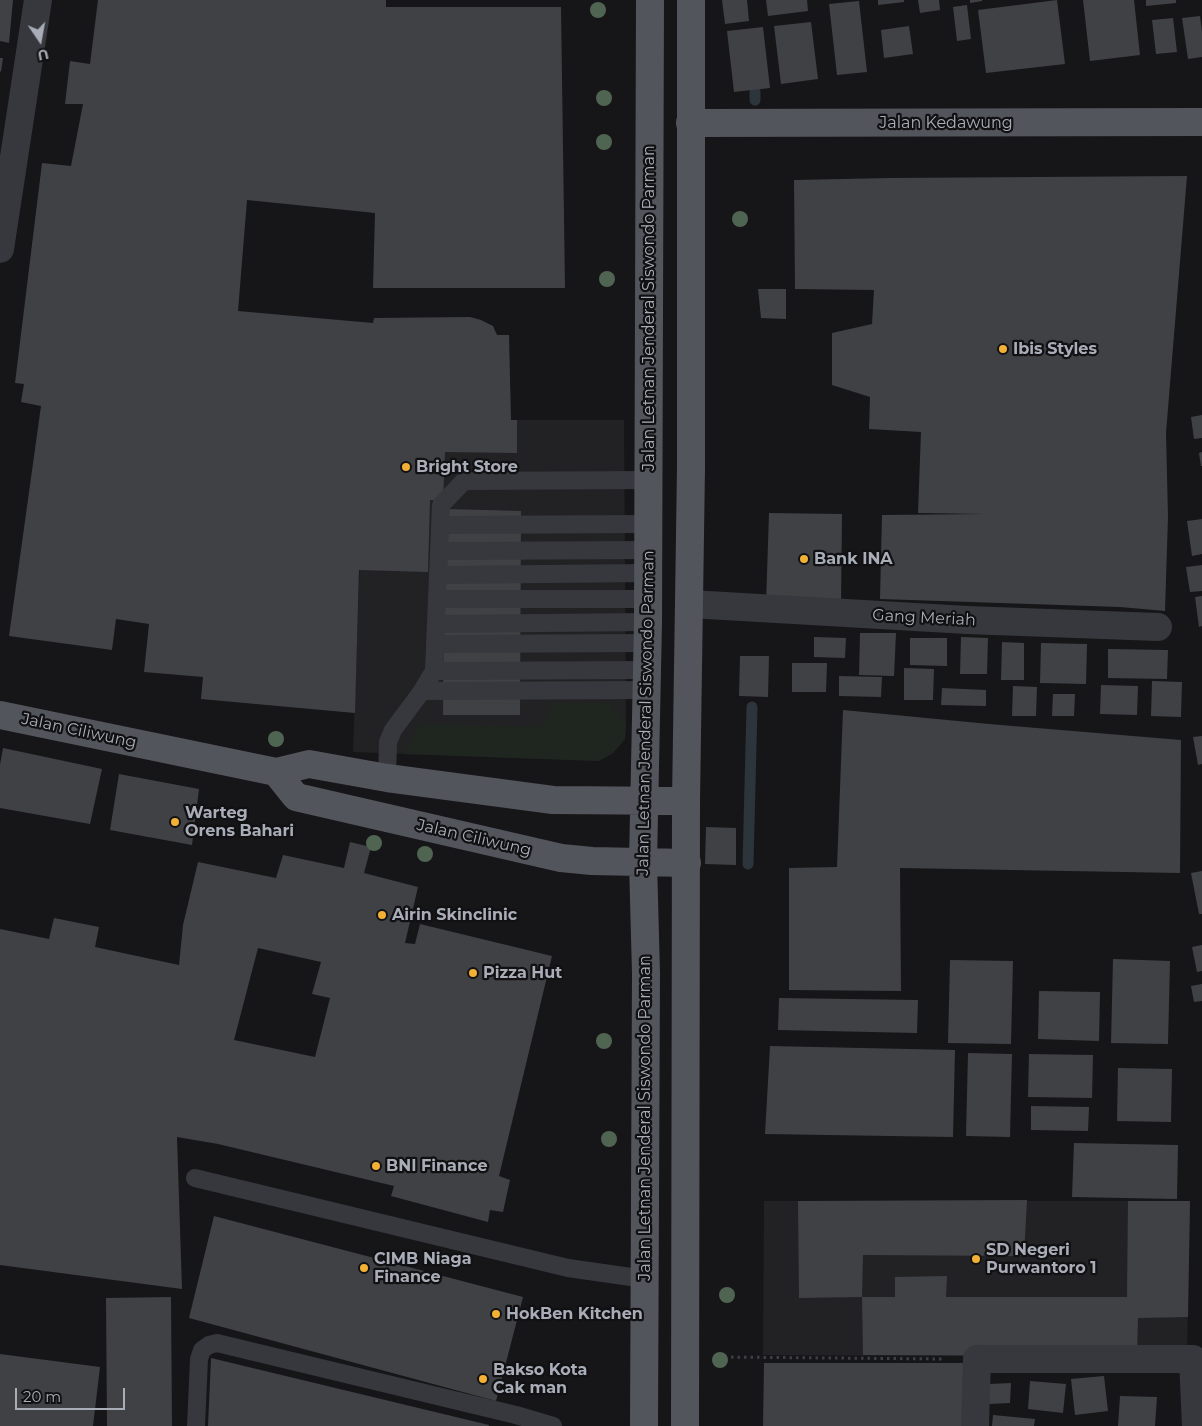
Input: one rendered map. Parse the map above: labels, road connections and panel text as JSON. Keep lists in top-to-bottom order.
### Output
{
  "streets": {
    "main road": ["Jalan Kedawung", "Jalan Letnan Jenderal Siswondo Parman", "Jalan Ciliwung"],
    "street": ["Gang Meriah"]
  },
  "crossings": [
    ["Jalan Letnan Jenderal Siswondo Parman", "Jalan Ciliwung"]
  ],
  "places": [
    "Ibis Styles",
    "Bright Store",
    "Bank INA",
    "Warteg Orens Bahari",
    "Airin Skinclinic",
    "Pizza Hut",
    "BNI Finance",
    "SD Negeri Purwantoro 1",
    "CIMB Niaga Finance",
    "HokBen Kitchen",
    "Bakso Kota Cak man"
  ],
  "scale_bar": "20 m",
  "north": "bottom"
}
